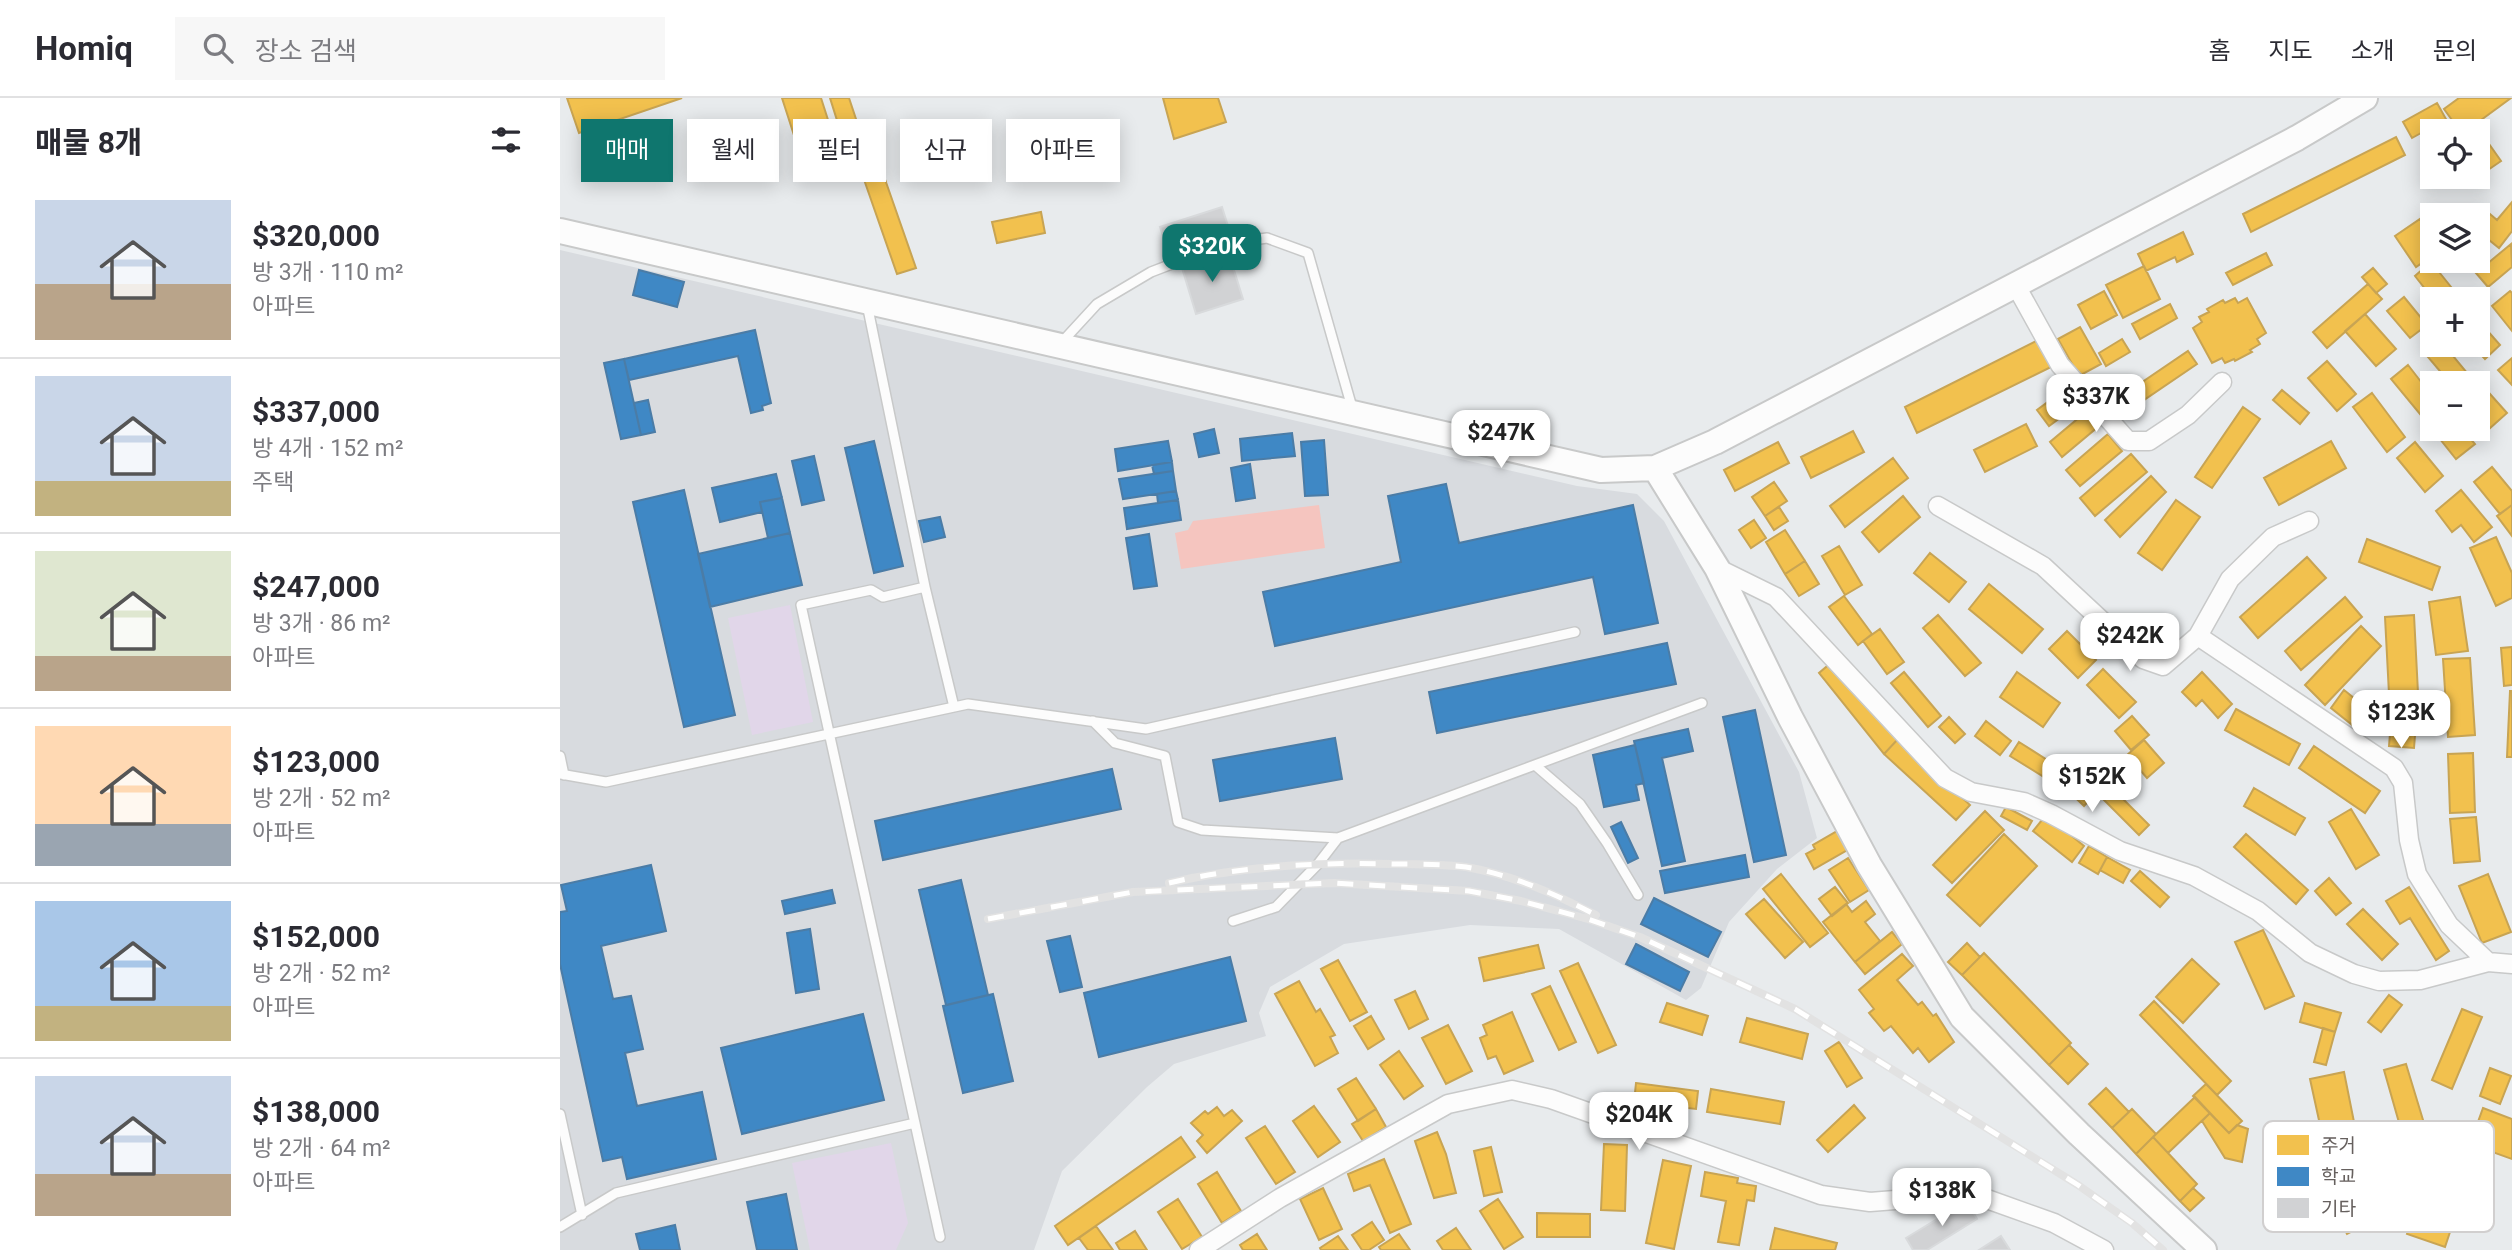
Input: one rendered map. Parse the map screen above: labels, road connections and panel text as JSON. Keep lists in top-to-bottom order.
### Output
{
  "legend": ["주거", "학교", "기타"],
  "page": {
    "header": "Homiq",
    "search": "장소 검색",
    "nav": [
      "홈",
      "지도",
      "소개",
      "문의"
    ],
    "heading": "매물 8개",
    "map_buttons": ["+", "−"],
    "chip": [
      "매매",
      "월세",
      "필터",
      "신규",
      "아파트"
    ],
    "list": [
      {
        "name": "$320,000",
        "note": "방 3개 · 110 m² · 아파트"
      },
      {
        "name": "$337,000",
        "note": "방 4개 · 152 m² · 주택"
      },
      {
        "name": "$247,000",
        "note": "방 3개 · 86 m² · 아파트"
      },
      {
        "name": "$123,000",
        "note": "방 2개 · 52 m² · 아파트"
      },
      {
        "name": "$152,000",
        "note": "방 2개 · 52 m² · 아파트"
      },
      {
        "name": "$138,000",
        "note": "방 2개 · 64 m² · 아파트"
      }
    ],
    "price": [
      "$320K",
      "$337K",
      "$247K",
      "$242K",
      "$123K",
      "$152K",
      "$204K",
      "$138K"
    ]
  }
}
